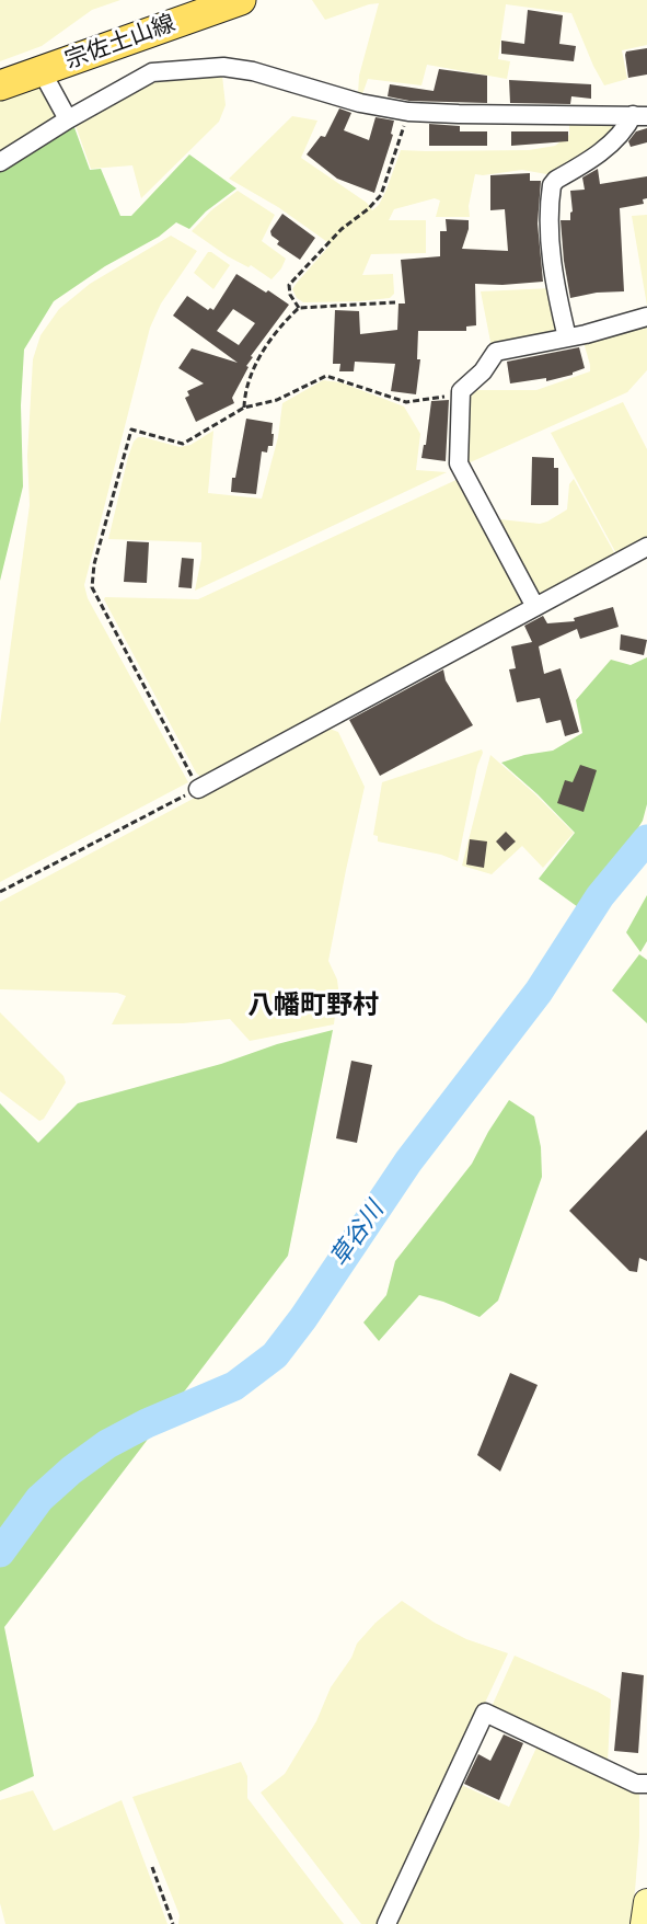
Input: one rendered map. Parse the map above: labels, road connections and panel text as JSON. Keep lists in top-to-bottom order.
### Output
{
  "streets": {
    "main road": ["宗佐土山線"]
  },
  "districts": ["八幡町野村"],
  "water": ["草谷川"]
}
